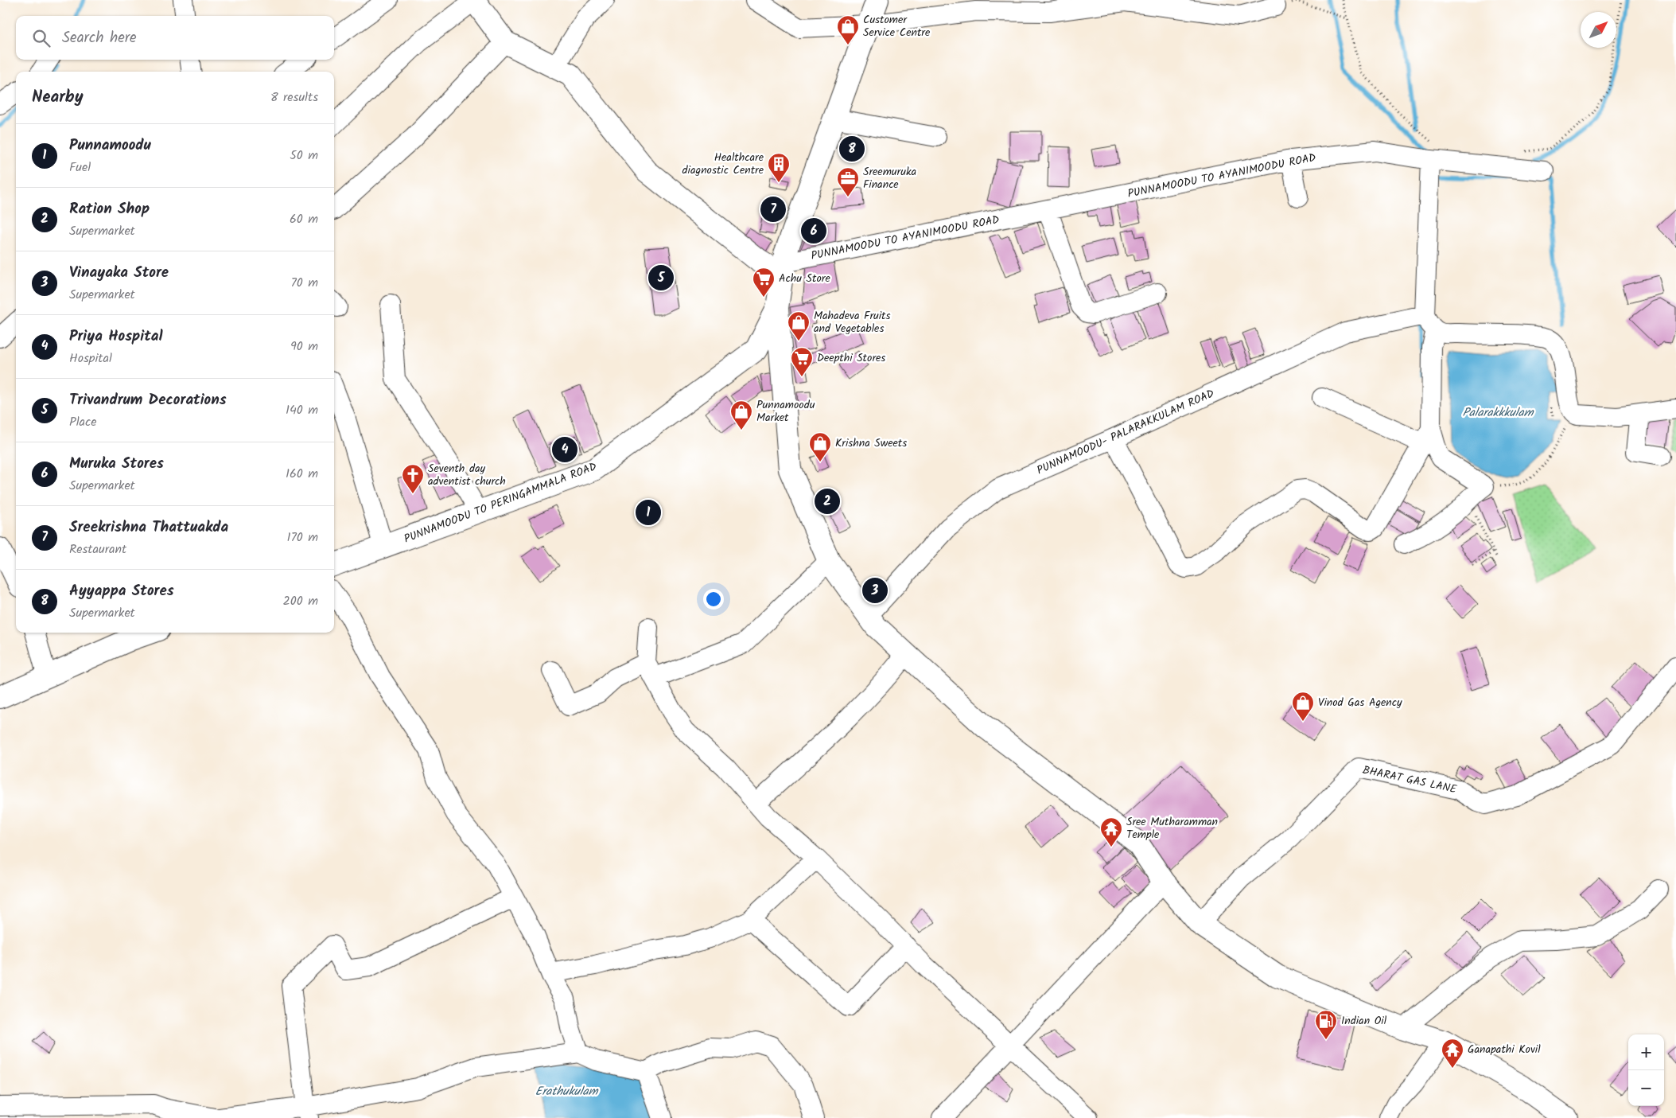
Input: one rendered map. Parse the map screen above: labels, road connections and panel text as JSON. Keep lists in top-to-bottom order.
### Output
{
  "streets": {
    "main road": ["PUNNAMOODU TO PERINGAMMALA ROAD"],
    "street": ["PUNNAMOODU TO AYANIMOODU ROAD", "PUNNAMOODU- PALARAKKULAM ROAD", "BHARAT GAS LANE"]
  },
  "water": ["Palarakkkulam", "Erathukulam"],
  "places": {
    "shop": [
      "Customer Service Centre",
      "Mahadeva Fruits and Vegetables",
      "Punnamoodu Market",
      "Krishna Sweets",
      "Vinod Gas Agency"
    ],
    "building": ["Healthcare diagnostic Centre"],
    "office": ["Sreemuruka Finance"],
    "supermarket": ["Achu Store", "Deepthi Stores"],
    "church": ["Seventh day adventist church"],
    "temple": ["Sree Mutharamman Temple", "Ganapathi Kovil"],
    "fuel station": ["Indian Oil"]
  },
  "north": "top right",
  "page": {
    "search": "Search here",
    "heading": ["Nearby", "8 results"],
    "list": [
      {
        "mark": "1",
        "name": "Punnamoodu",
        "note": "Fuel",
        "value": "50 m"
      },
      {
        "mark": "2",
        "name": "Ration Shop",
        "note": "Supermarket",
        "value": "60 m"
      },
      {
        "mark": "3",
        "name": "Vinayaka Store",
        "note": "Supermarket",
        "value": "70 m"
      },
      {
        "mark": "4",
        "name": "Priya Hospital",
        "note": "Hospital",
        "value": "90 m"
      },
      {
        "mark": "5",
        "name": "Trivandrum Decorations",
        "note": "Place",
        "value": "140 m"
      },
      {
        "mark": "6",
        "name": "Muruka Stores",
        "note": "Supermarket",
        "value": "160 m"
      },
      {
        "mark": "7",
        "name": "Sreekrishna Thattuakda",
        "note": "Restaurant",
        "value": "170 m"
      },
      {
        "mark": "8",
        "name": "Ayyappa Stores",
        "note": "Supermarket",
        "value": "200 m"
      }
    ],
    "pins": [
      "8",
      "7",
      "6",
      "5",
      "4",
      "2",
      "1",
      "3"
    ],
    "map_buttons": ["+", "−"]
  }
}
